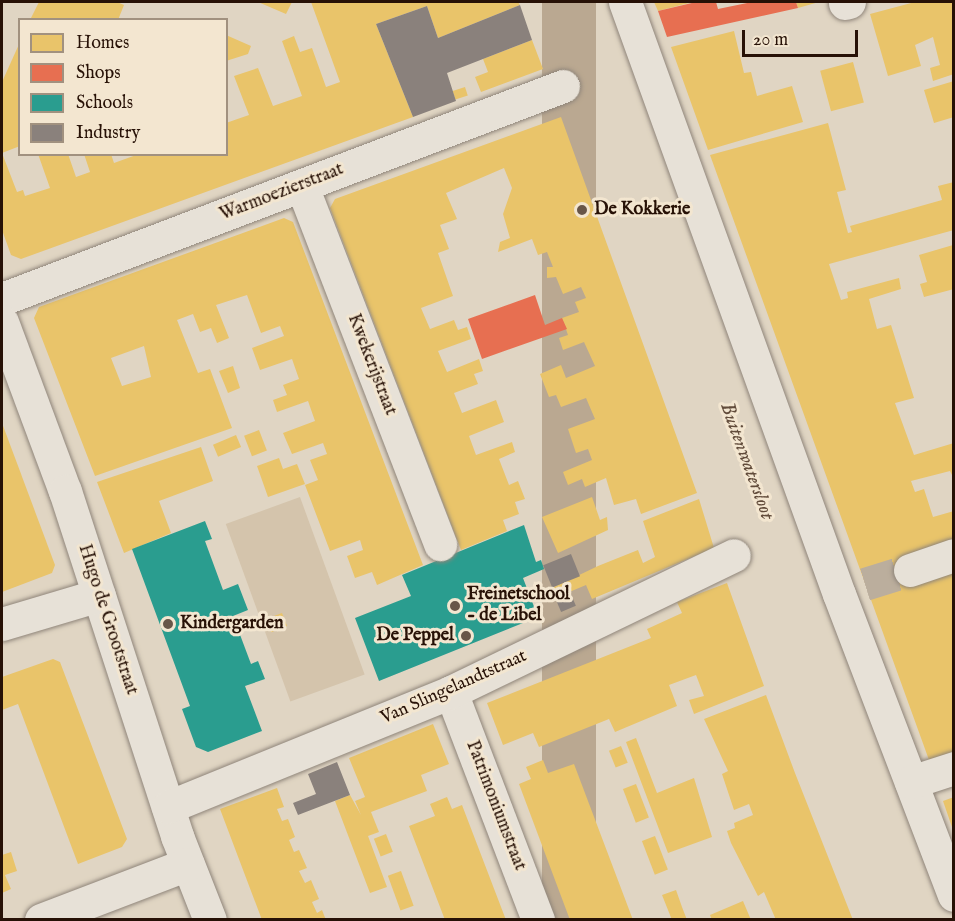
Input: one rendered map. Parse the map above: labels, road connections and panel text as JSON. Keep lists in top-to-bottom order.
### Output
{
  "streets": {
    "street": [
      "Warmoezierstraat",
      "Kwekerijstraat",
      "Hugo de Grootstraat",
      "Van Slingelandtstraat",
      "Patrimoniumstraat"
    ]
  },
  "crossings": [
    ["Warmoezierstraat", "Kwekerijstraat"],
    ["Hugo de Grootstraat", "Van Slingelandtstraat"],
    ["Van Slingelandtstraat", "Patrimoniumstraat"]
  ],
  "water": ["Buitenwatersloot"],
  "places": [
    "De Kokkerie",
    "Freinetschool - de Libel",
    "Kindergarden",
    "De Peppel"
  ],
  "legend": [
    "Homes",
    "Shops",
    "Schools",
    "Industry"
  ],
  "scale_bar": "20 m"
}
